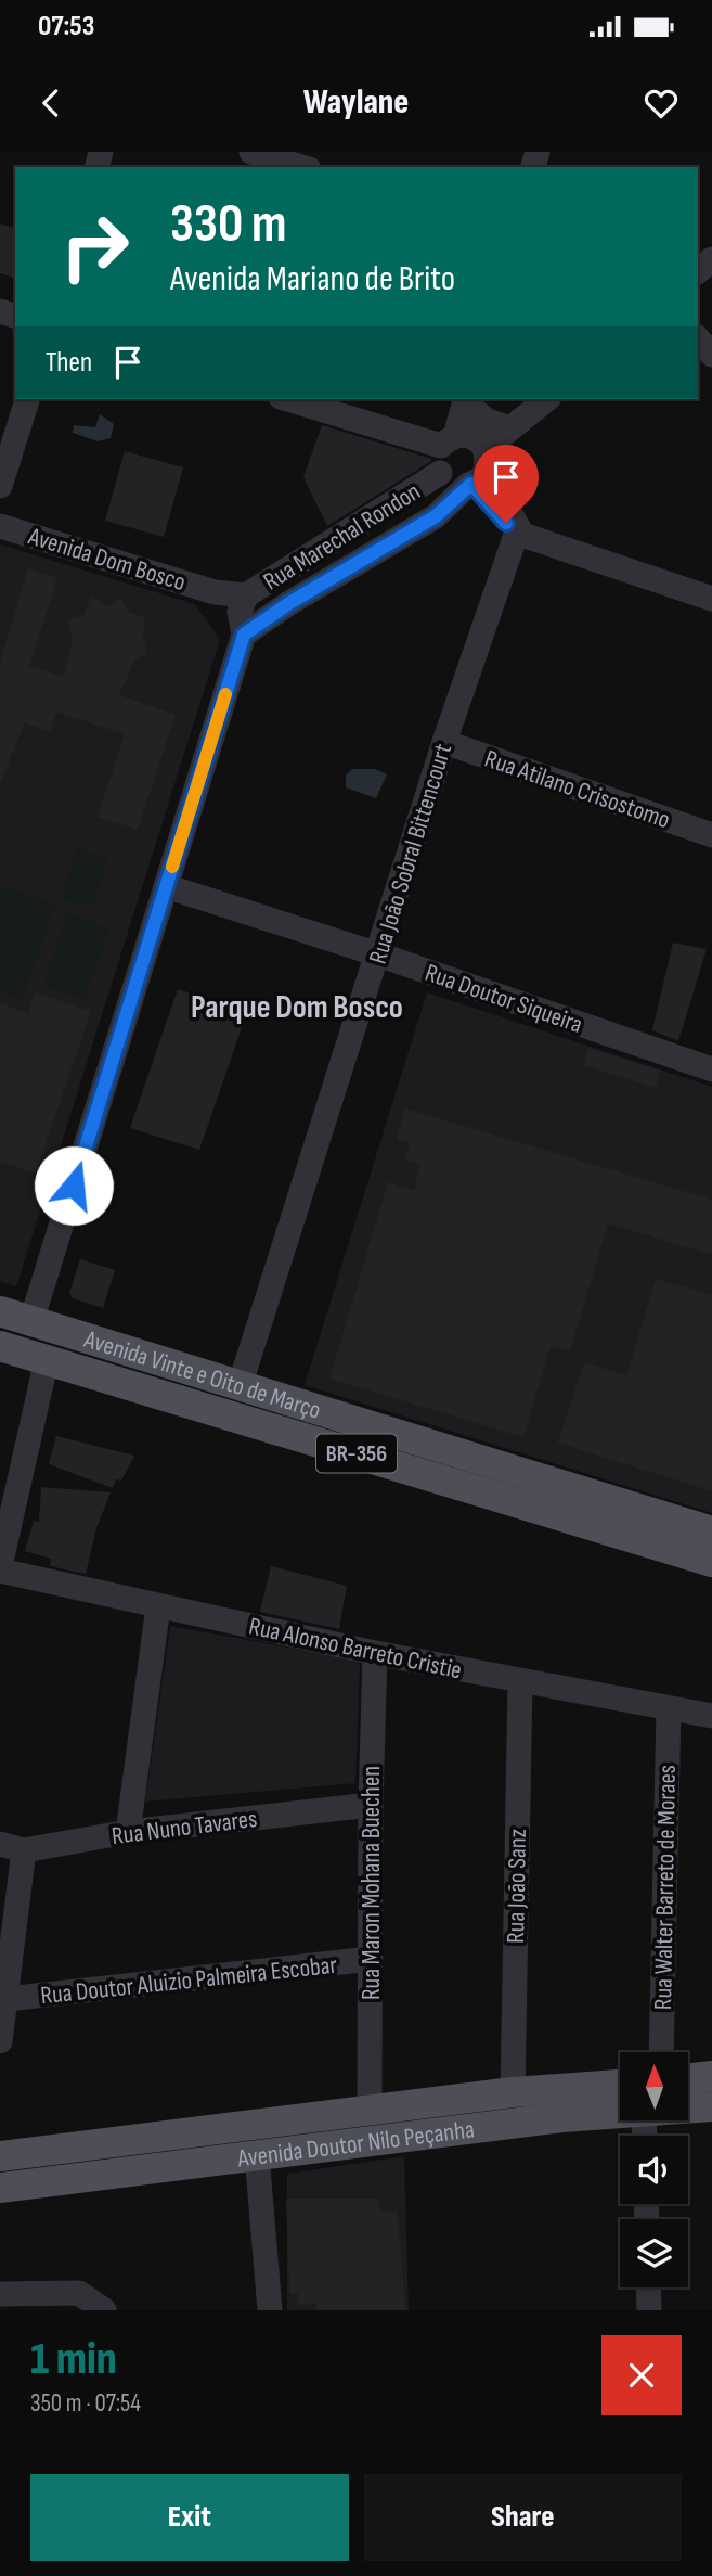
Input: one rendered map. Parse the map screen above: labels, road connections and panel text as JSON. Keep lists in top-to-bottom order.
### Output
{
  "streets": {
    "main road": ["Avenida Vinte e Oito de Março", "BR-356", "Avenida Doutor Nilo Peçanha"],
    "street": [
      "Rua Marechal Rondon",
      "Avenida Dom Bosco",
      "Rua Atilano Crisostomo",
      "Rua João Sobral Bittencourt",
      "Rua Doutor Siqueira",
      "Rua Alonso Barreto Cristie",
      "Rua Nuno Tavares",
      "Rua Maron Mohana Buechen",
      "Rua João Sanz",
      "Rua Walter Barreto de Moraes",
      "Rua Doutor Aluizio Palmeira Escobar"
    ]
  },
  "crossings": [
    ["Rua Marechal Rondon", "Avenida Dom Bosco"],
    ["Rua Atilano Crisostomo", "Rua João Sobral Bittencourt"],
    ["Rua João Sobral Bittencourt", "Rua Doutor Siqueira"],
    ["Rua João Sobral Bittencourt", "Avenida Vinte e Oito de Março"],
    ["Rua Alonso Barreto Cristie", "Rua Maron Mohana Buechen"],
    ["Rua Alonso Barreto Cristie", "Rua João Sanz"],
    ["Rua Alonso Barreto Cristie", "Rua Walter Barreto de Moraes"],
    ["Rua Nuno Tavares", "Rua Maron Mohana Buechen"],
    ["Rua Maron Mohana Buechen", "Rua Doutor Aluizio Palmeira Escobar"],
    ["Rua Maron Mohana Buechen", "Avenida Doutor Nilo Peçanha"],
    ["Rua João Sanz", "Avenida Doutor Nilo Peçanha"]
  ],
  "districts": ["Parque Dom Bosco"],
  "north": "top",
  "page": {
    "status": "07:53",
    "header": "Waylane",
    "turn": ["330 m", "Avenida Mariano de Brito"],
    "then": "Then",
    "heading": ["1 min", "350 m · 07:54"],
    "buttons": ["Exit", "Share"]
  }
}
